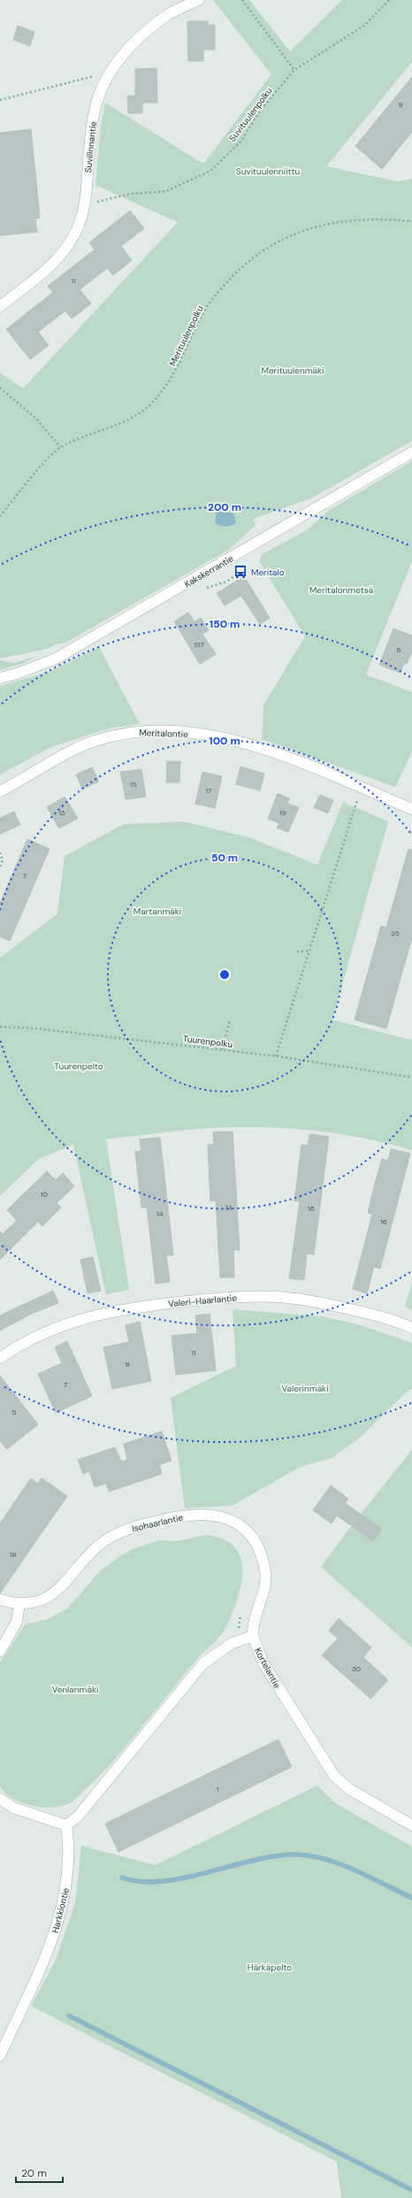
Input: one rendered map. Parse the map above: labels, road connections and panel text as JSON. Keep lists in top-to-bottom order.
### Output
{
  "streets": {
    "street": [
      "Suvilinnantie",
      "Kakskerrantie",
      "Meritalontie",
      "Valeri-Haarlantie",
      "Isohaarlantie",
      "Kortelantie",
      "Harkkiontie"
    ],
    "path": ["Suvituulenpolku", "Merituulenpolku", "Tuurenpolku"]
  },
  "crossings": [
    ["Suvituulenpolku", "Suvilinnantie"],
    ["Isohaarlantie", "Kortelantie"],
    ["Kortelantie", "Harkkiontie"]
  ],
  "parks": [
    "Suvituulenniittu",
    "Merituulenmäki",
    "Meritalonmetsä",
    "Martanmäki",
    "Tuurenpelto",
    "Valerinmäki",
    "Venlanmäki",
    "Härkäpelto"
  ],
  "places": {
    "bus stop": ["Meritalo"]
  },
  "house_numbers": [
    "9",
    "11",
    "517",
    "6",
    "15",
    "17",
    "13",
    "19",
    "7",
    "25",
    "10",
    "14",
    "16",
    "14",
    "16",
    "11",
    "9",
    "7",
    "5",
    "18",
    "30",
    "1"
  ],
  "scale_bar": "20 m",
  "rings": [
    "200 m",
    "150 m",
    "100 m",
    "50 m"
  ]
}
